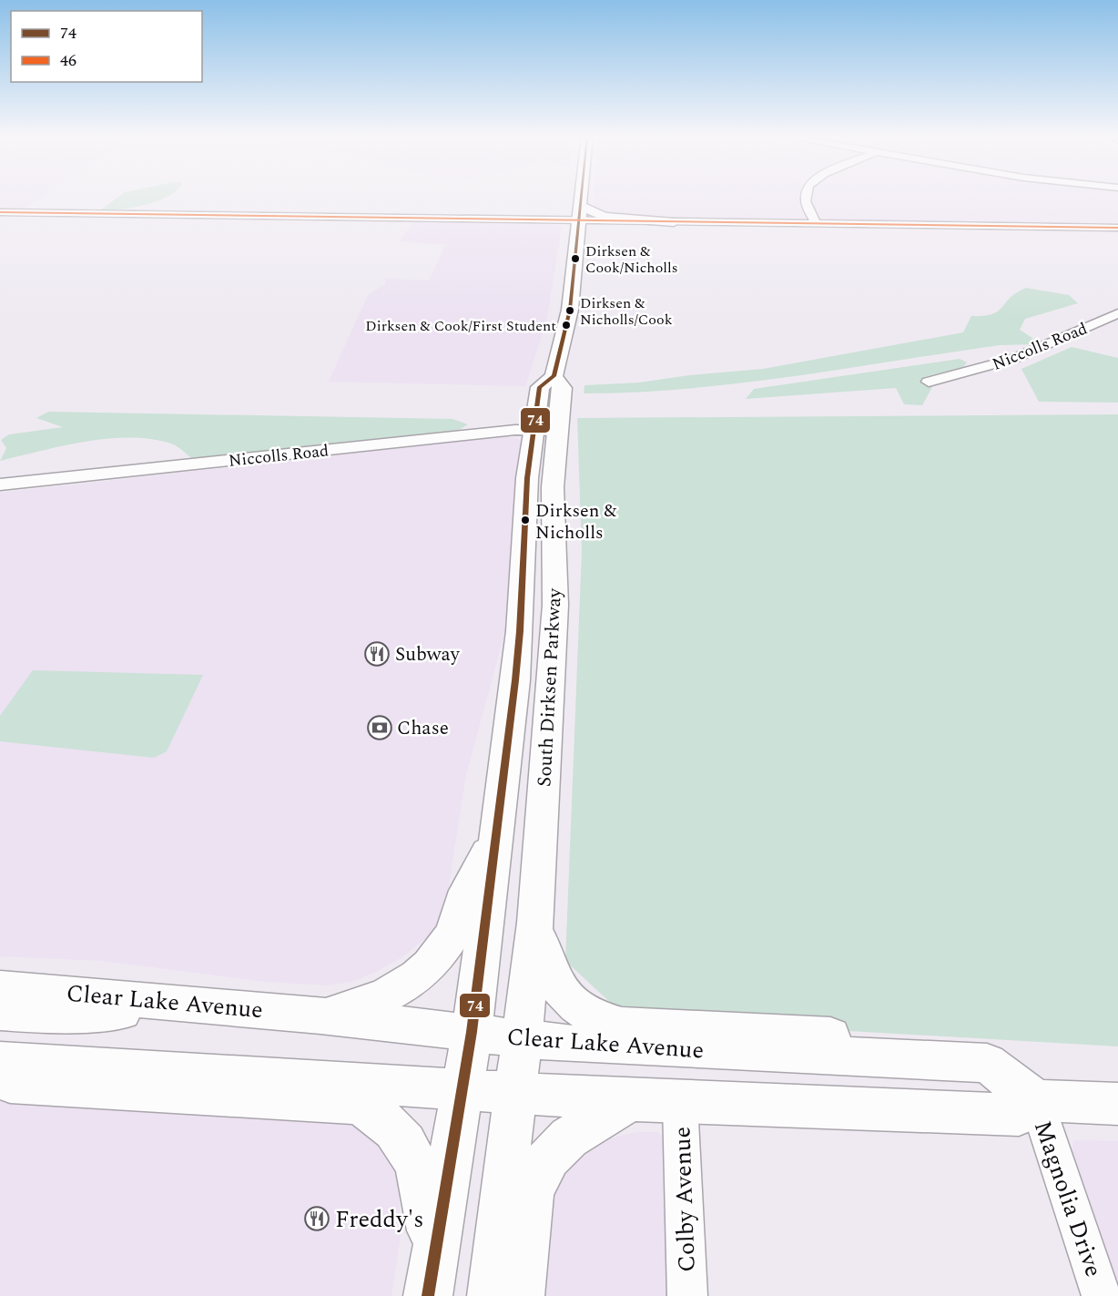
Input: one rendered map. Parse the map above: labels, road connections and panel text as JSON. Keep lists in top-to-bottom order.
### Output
{
  "streets": {
    "main road": ["South Dirksen Parkway", "Clear Lake Avenue"],
    "street": ["Niccolls Road", "Magnolia Drive", "Colby Avenue"]
  },
  "crossings": [
    ["Niccolls Road", "South Dirksen Parkway"],
    ["South Dirksen Parkway", "Clear Lake Avenue"],
    ["Clear Lake Avenue", "Magnolia Drive"]
  ],
  "places": {
    "other": [
      "Dirksen & Cook/Nicholls",
      "Dirksen & Nicholls/Cook",
      "Dirksen & Cook/First Student",
      "Dirksen & Nicholls"
    ],
    "restaurant": ["Subway", "Freddy's"],
    "bank": ["Chase"]
  },
  "lines": ["transit line 74", "transit line 46"],
  "legend": ["74", "46"]
}
